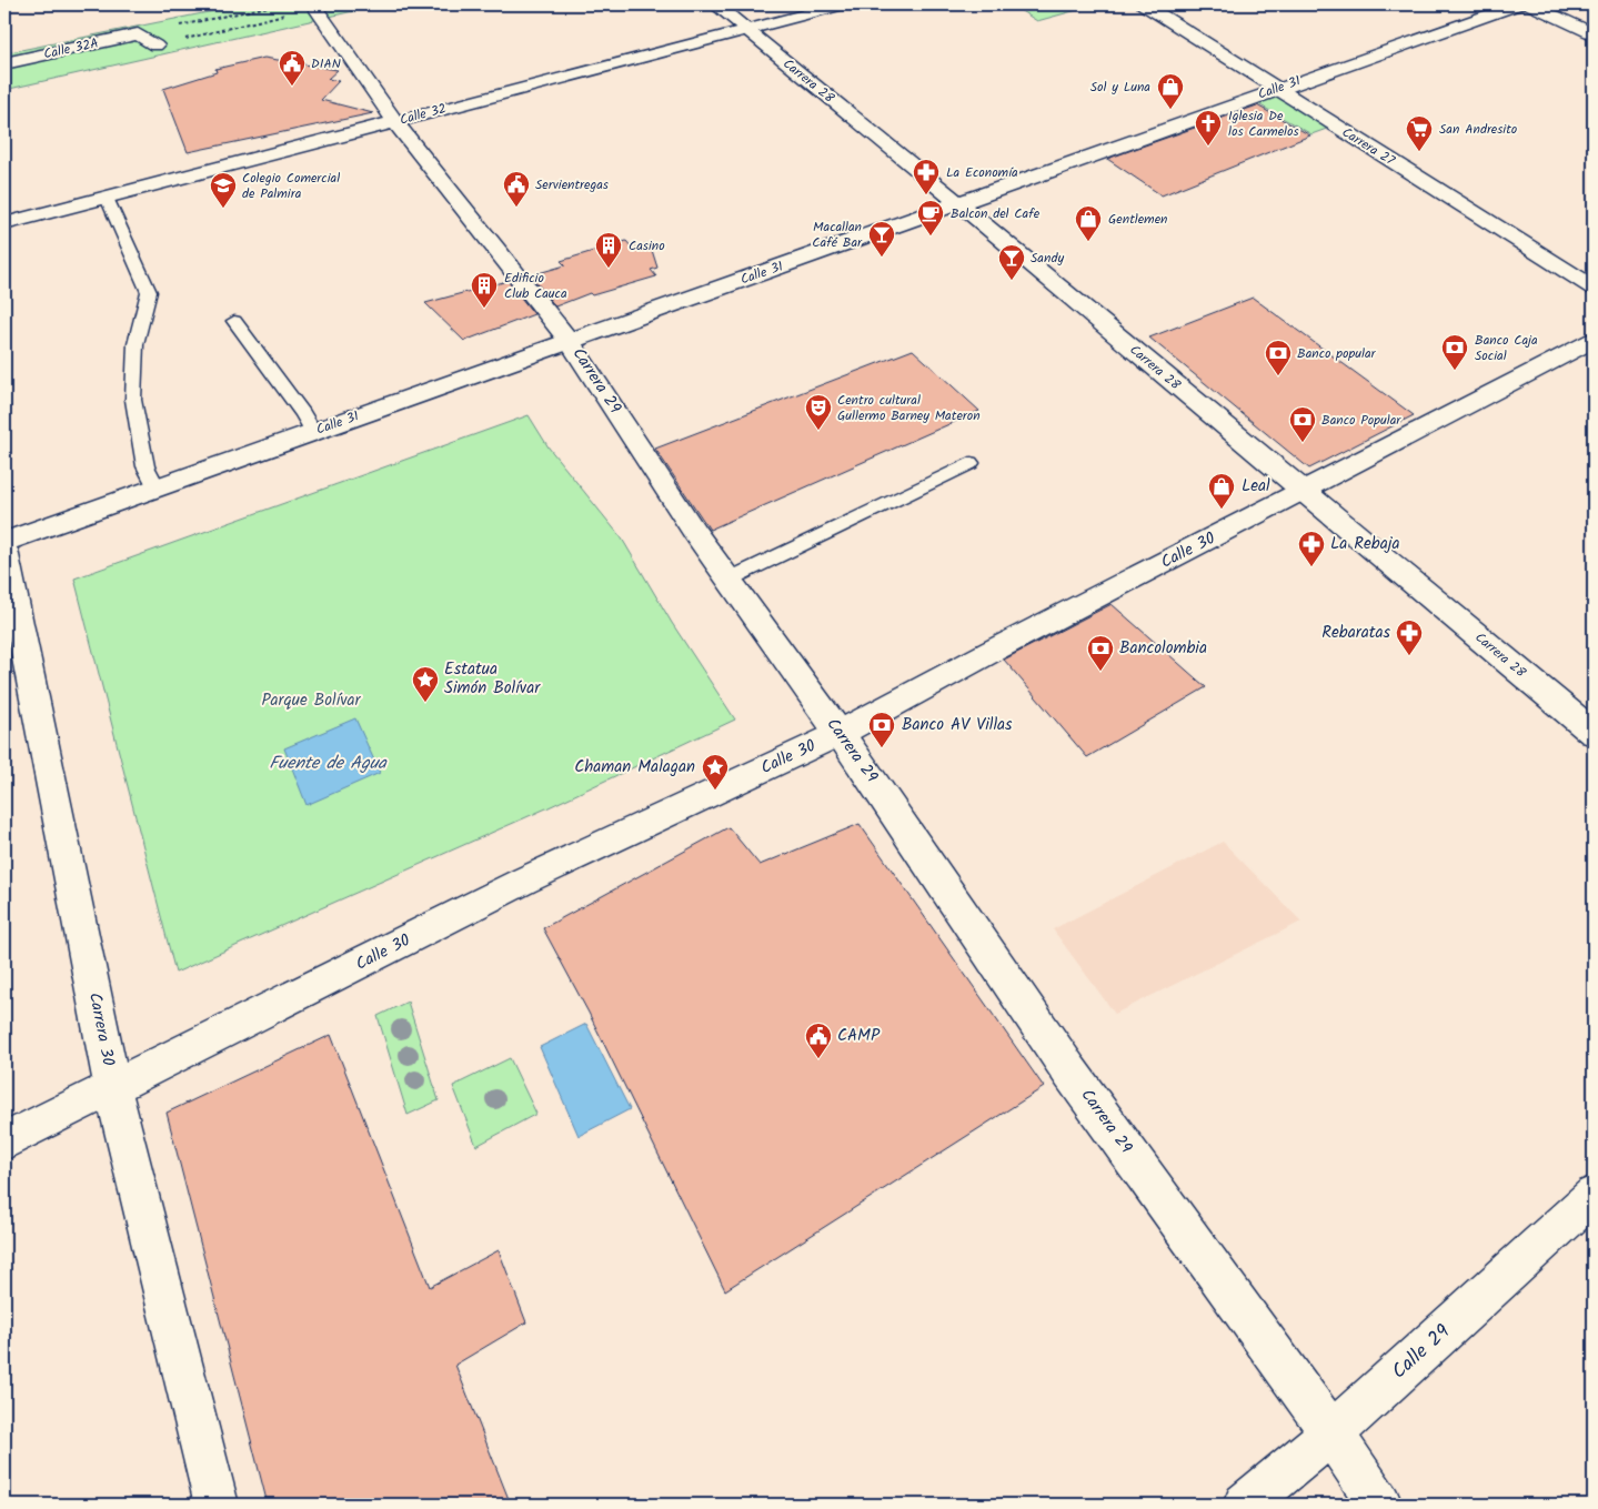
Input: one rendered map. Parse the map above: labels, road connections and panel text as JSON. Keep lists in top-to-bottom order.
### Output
{
  "streets": {
    "street": [
      "Calle 32A",
      "Carrera 28",
      "Calle 31",
      "Calle 32",
      "Carrera 27",
      "Carrera 29",
      "Calle 30",
      "Carrera 30",
      "Calle 29"
    ]
  },
  "crossings": [
    ["Carrera 28", "Calle 31"],
    ["Carrera 28", "Calle 32"],
    ["Carrera 28", "Calle 30"],
    ["Calle 31", "Carrera 27"],
    ["Calle 31", "Carrera 29"],
    ["Calle 32", "Carrera 29"],
    ["Carrera 29", "Calle 30"],
    ["Carrera 29", "Calle 29"],
    ["Calle 30", "Carrera 30"]
  ],
  "water": ["Fuente de Agua"],
  "parks": ["Parque Bolívar"],
  "places": {
    "public building": ["DIAN", "Servientregas", "CAMP"],
    "shop": ["Sol y Luna", "Gentlemen", "Leal"],
    "church": ["Iglesia De los Carmelos"],
    "supermarket": ["San Andresito"],
    "pharmacy": ["La Economía", "La Rebaja", "Rebaratas"],
    "school or university": ["Colegio Comercial de Palmira"],
    "cafe": ["Balcon del Cafe"],
    "bar": ["Macallan Café Bar", "Sandy"],
    "building": ["Casino", "Edificio Club Cauca"],
    "bank": [
      "Banco Caja Social",
      "Banco popular",
      "Banco Popular",
      "Bancolombia",
      "Banco AV Villas"
    ],
    "theatre": ["Centro cultural Gullermo Barney Materon"],
    "place": ["Estatua Simón Bolívar", "Chaman Malagan"]
  }
}
